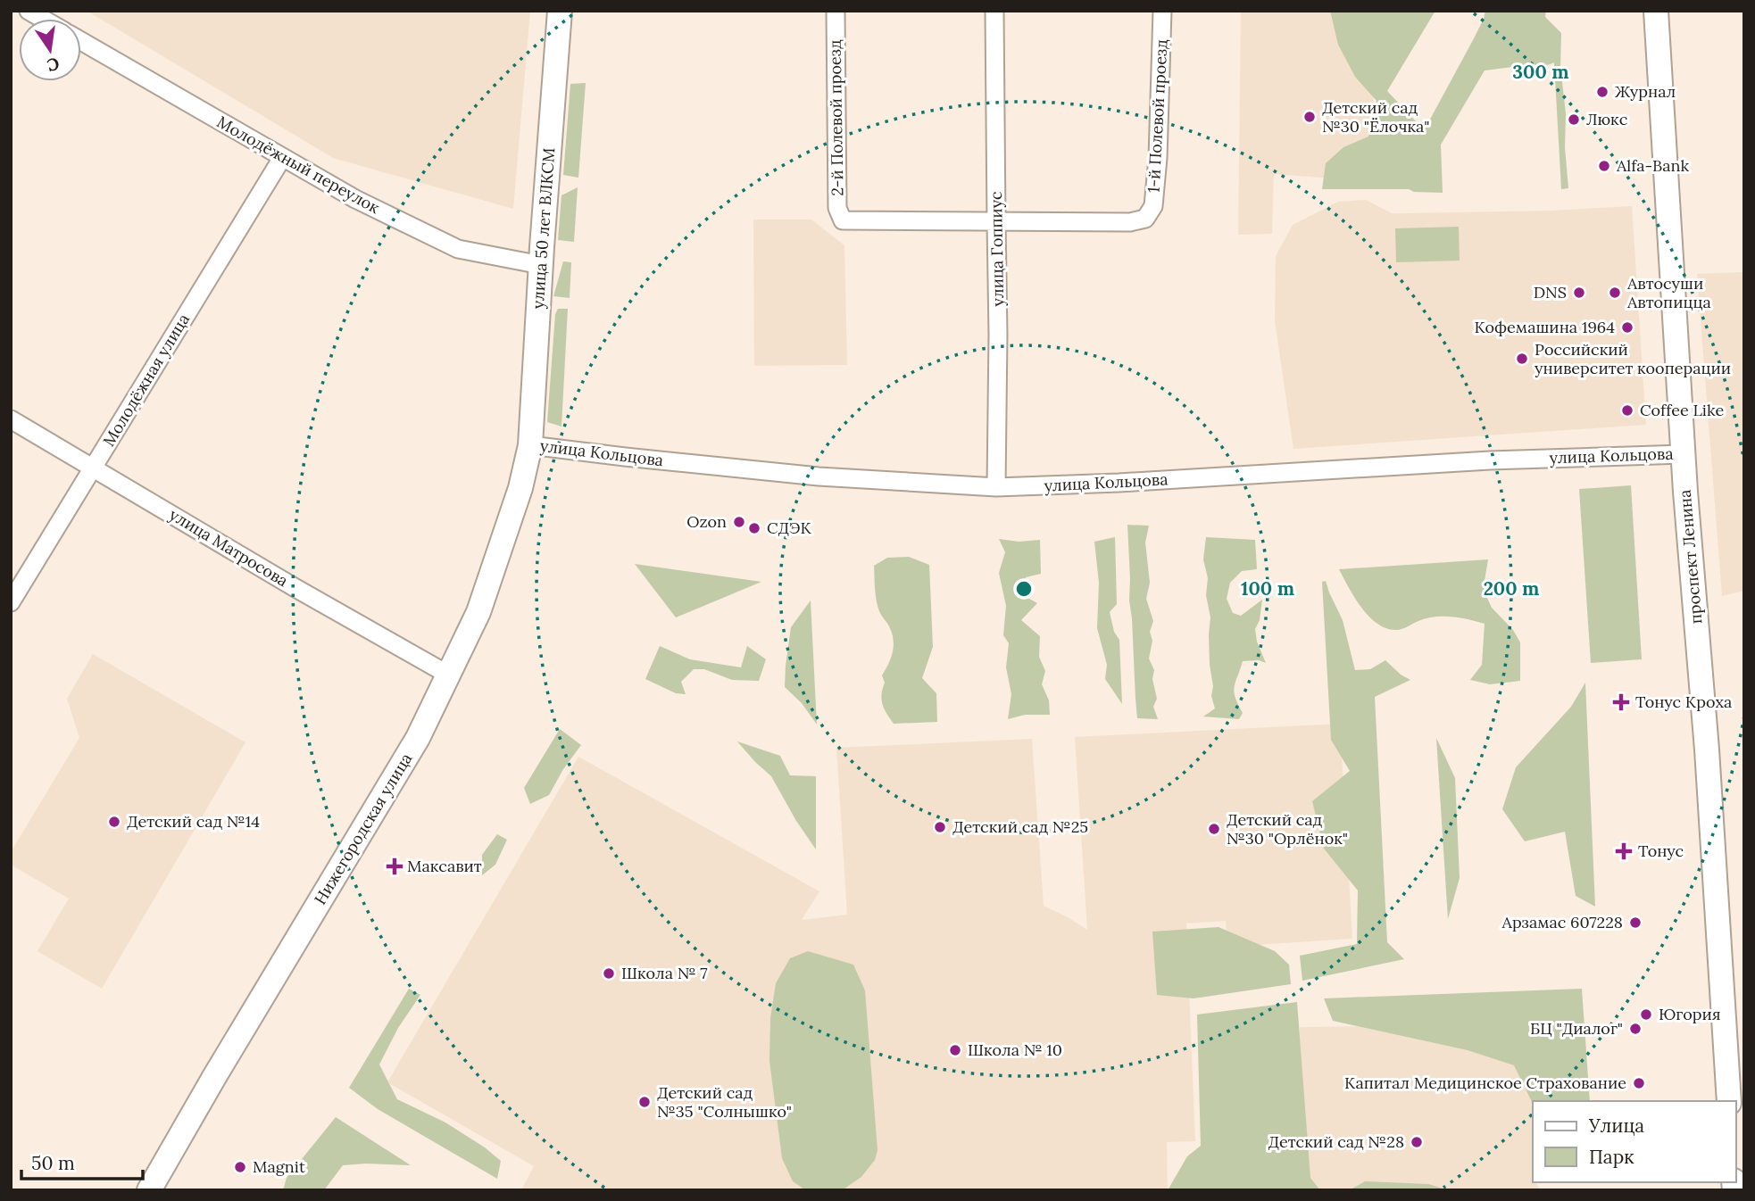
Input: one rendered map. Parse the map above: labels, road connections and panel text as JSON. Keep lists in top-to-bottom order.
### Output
{
  "streets": {
    "street": [
      "1-й Полевой проезд",
      "2-й Полевой проезд",
      "Молодёжный переулок",
      "улица 50 лет ВЛКСМ",
      "улица Гоппиус",
      "Молодёжная улица",
      "улица Кольцова",
      "улица Матросова",
      "проспект Ленина",
      "Нижегородская улица"
    ]
  },
  "crossings": [
    ["1-й Полевой проезд", "2-й Полевой проезд"],
    ["1-й Полевой проезд", "улица Гоппиус"],
    ["2-й Полевой проезд", "улица Гоппиус"],
    ["Молодёжный переулок", "улица 50 лет ВЛКСМ"],
    ["Молодёжный переулок", "Молодёжная улица"],
    ["улица 50 лет ВЛКСМ", "улица Кольцова"],
    ["улица 50 лет ВЛКСМ", "Нижегородская улица"],
    ["улица Гоппиус", "улица Кольцова"],
    ["Молодёжная улица", "улица Матросова"],
    ["улица Кольцова", "проспект Ленина"],
    ["улица Кольцова", "Нижегородская улица"],
    ["улица Матросова", "Нижегородская улица"]
  ],
  "places": {
    "other": [
      "Журнал",
      "Детский сад №30 \"Ёлочка\"",
      "Люкс",
      "Alfa-Bank",
      "DNS",
      "Автосуши Автопицца",
      "Кофемашина 1964",
      "Российский университет кооперации",
      "Coffee Like",
      "Ozon",
      "СДЭК",
      "Детский сад №14",
      "Детский сад №25",
      "Детский сад №30 \"Орлёнок\"",
      "Арзамас 607228",
      "Школа № 7",
      "Югория",
      "БЦ \"Диалог\"",
      "Школа № 10",
      "Капитал Медицинское Страхование",
      "Детский сад №35 \"Солнышко\"",
      "Детский сад №28",
      "Magnit"
    ],
    "health": ["Тонус Кроха", "Тонус", "Максавит"]
  },
  "legend": ["Улица", "Парк"],
  "scale_bar": "50 m",
  "north": "bottom",
  "rings": ["300 m", "100 m", "200 m"]
}
